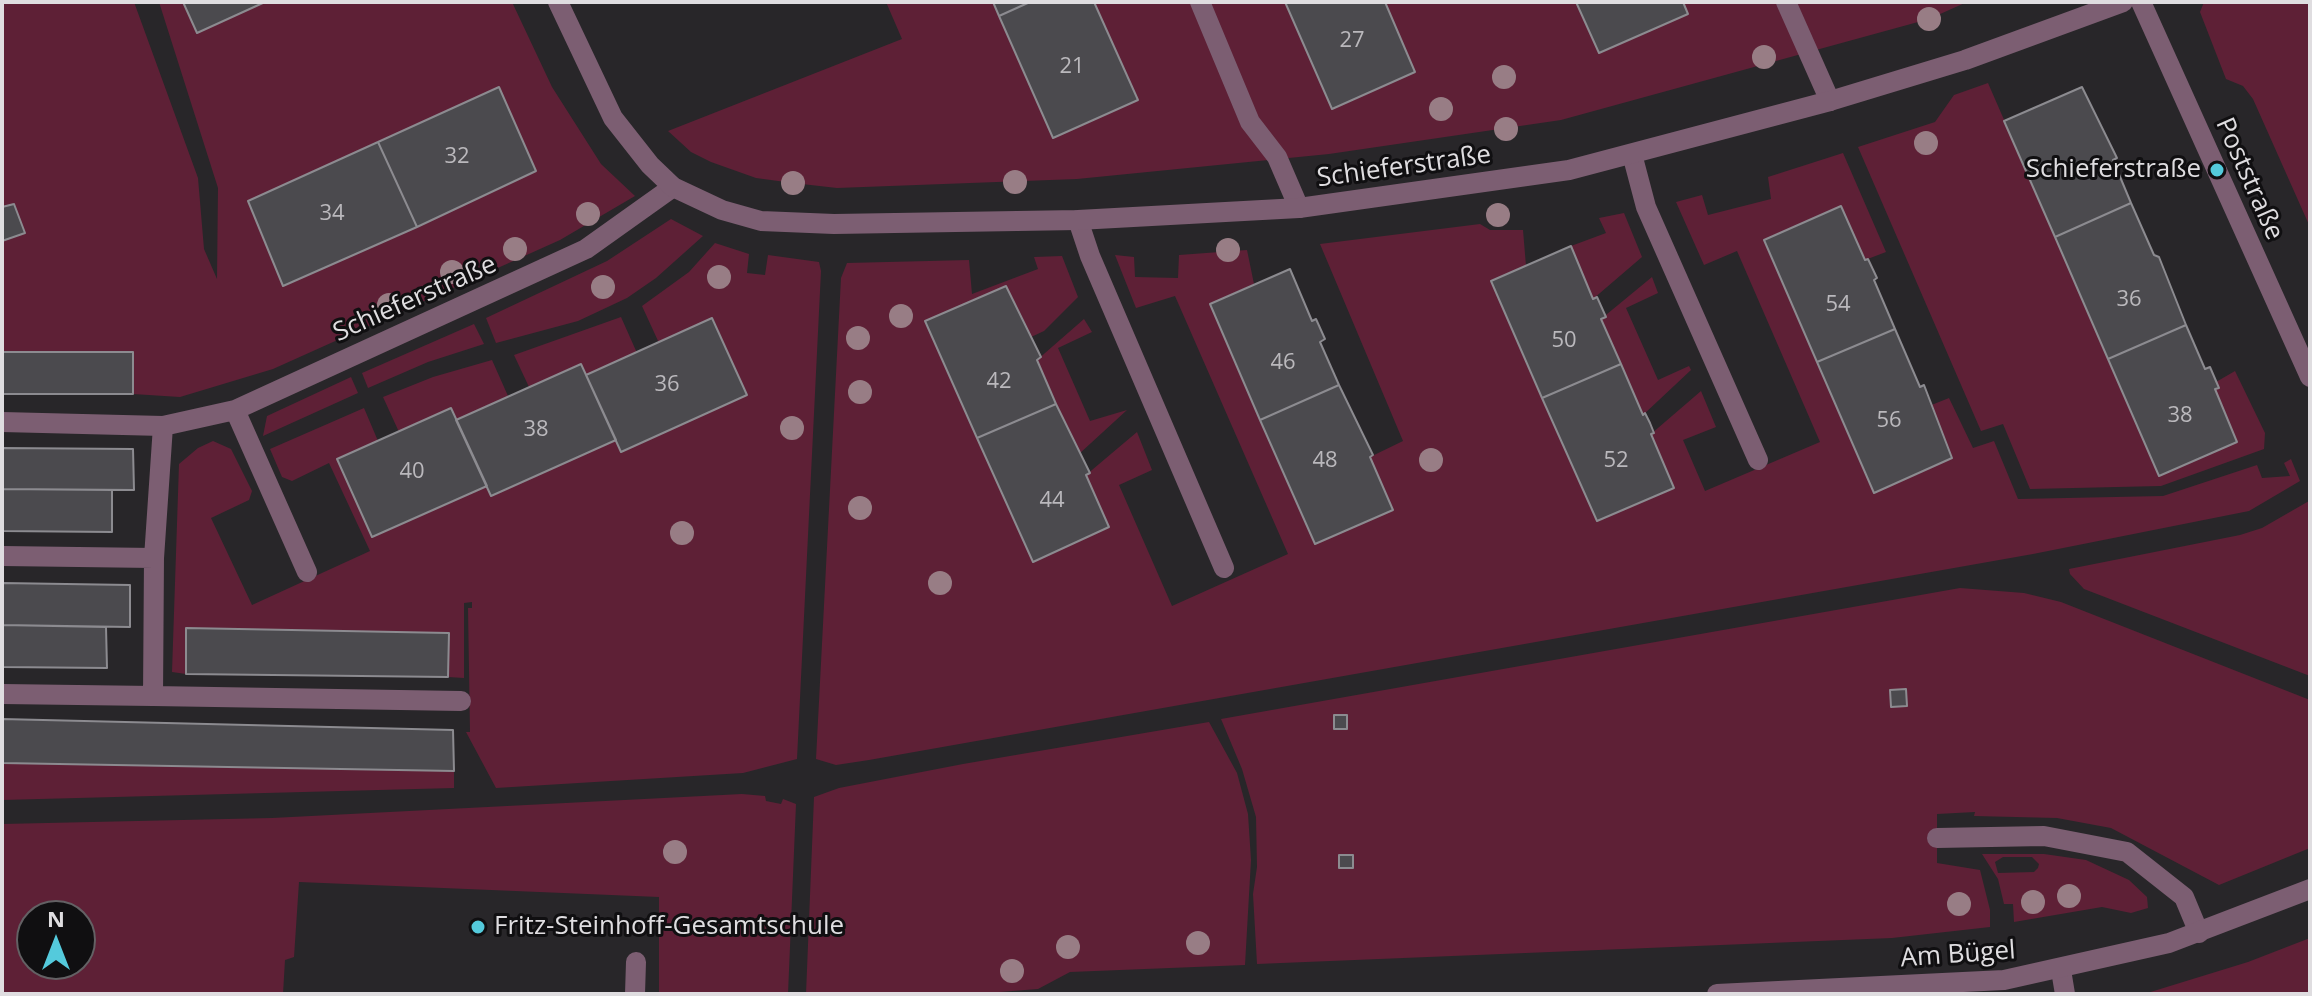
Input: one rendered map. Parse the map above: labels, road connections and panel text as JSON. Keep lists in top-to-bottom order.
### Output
{
  "streets": {
    "street": ["Schieferstraße", "Poststraße", "Am Bügel"]
  },
  "places": ["Schieferstraße", "Fritz-Steinhoff-Gesamtschule"],
  "house_numbers": [
    "27",
    "21",
    "32",
    "34",
    "36",
    "54",
    "50",
    "46",
    "42",
    "36",
    "38",
    "56",
    "38",
    "48",
    "52",
    "40",
    "44"
  ],
  "north": "top"
}
